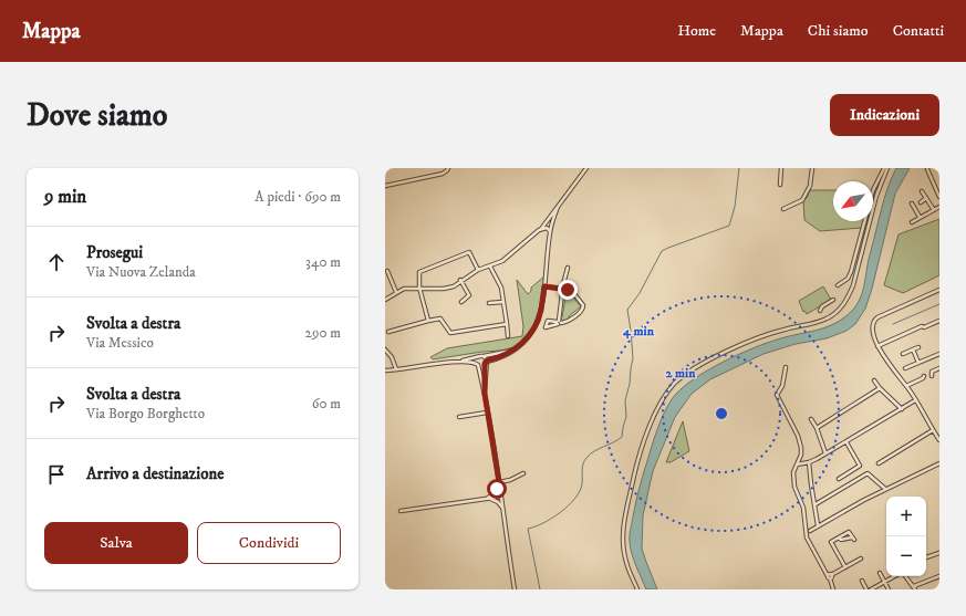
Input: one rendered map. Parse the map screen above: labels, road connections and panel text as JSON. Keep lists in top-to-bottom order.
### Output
{
  "north": "bottom left",
  "page": {
    "header": "Mappa",
    "nav": [
      "Home",
      "Mappa",
      "Chi siamo",
      "Contatti"
    ],
    "buttons": [
      "Indicazioni",
      ["Salva", "Condividi"]
    ],
    "title": "Dove siamo",
    "heading": ["9 min", "A piedi · 690 m"],
    "list": [
      ["Prosegui", "Via Nuova Zelanda", "340 m"],
      ["Svolta a destra", "Via Messico", "290 m"],
      ["Svolta a destra", "Via Borgo Borghetto", "60 m"],
      "Arrivo a destinazione"
    ],
    "map_buttons": ["+", "−"]
  },
  "rings": ["4 min", "2 min"]
}
